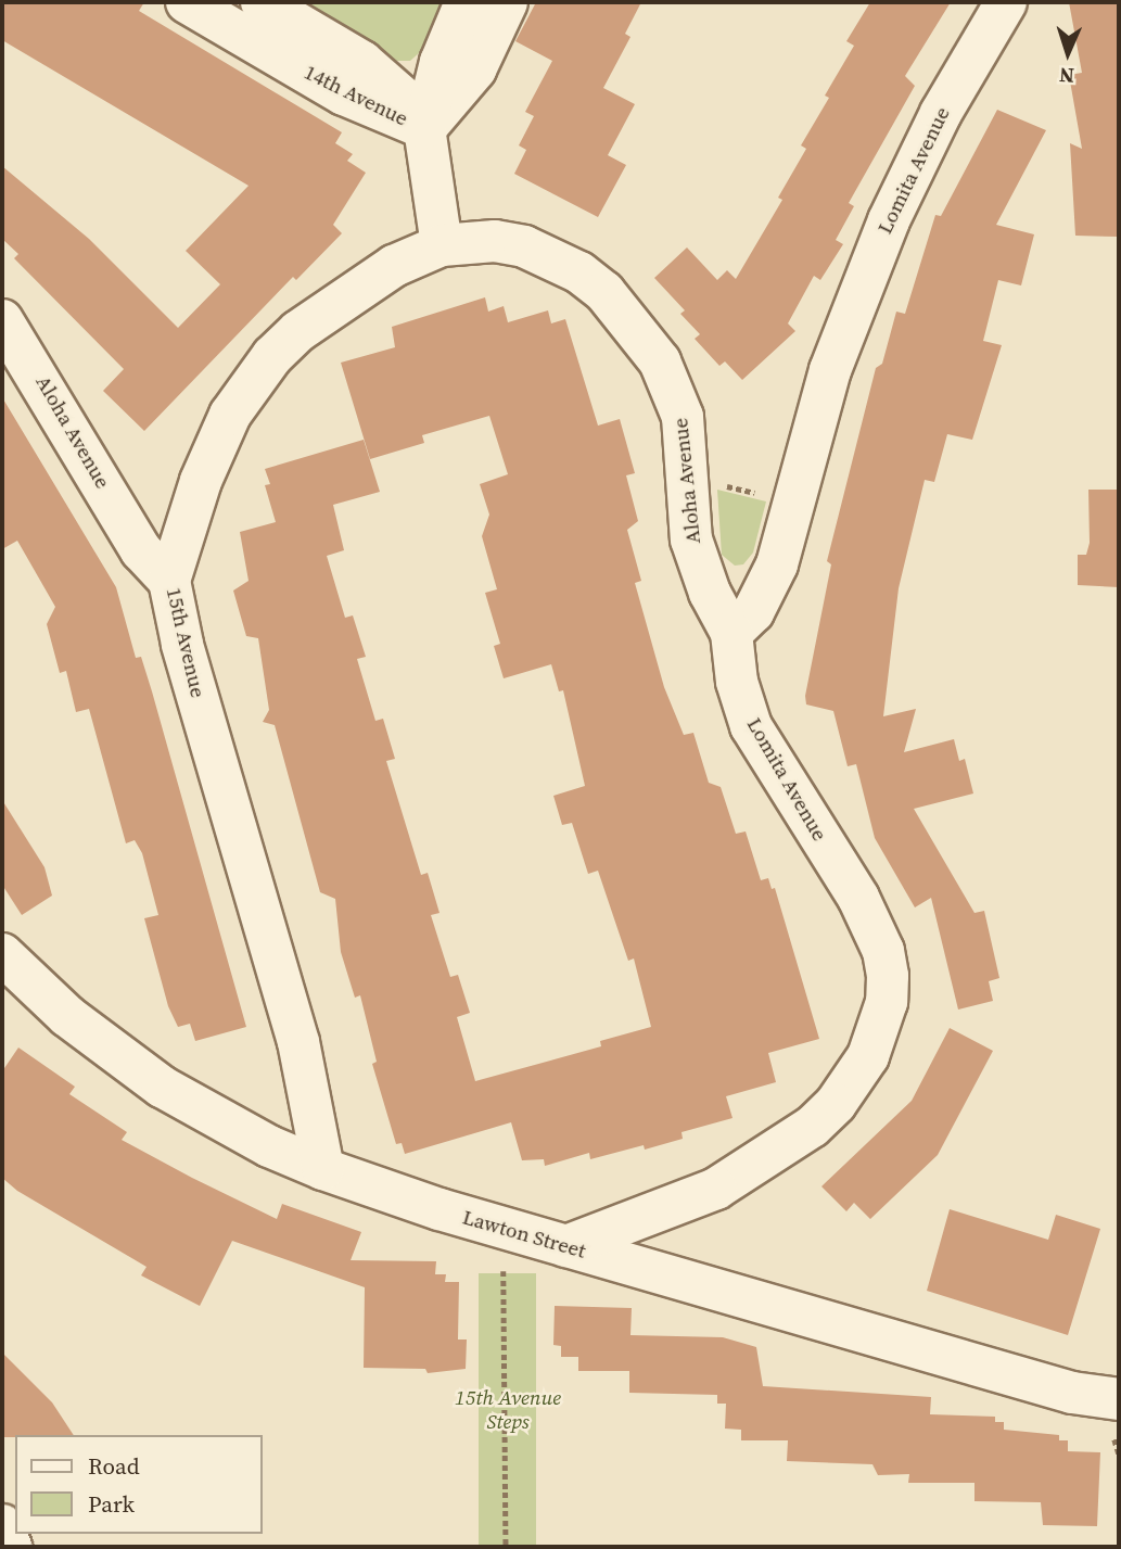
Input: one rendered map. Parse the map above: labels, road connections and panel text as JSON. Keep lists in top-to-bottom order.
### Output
{
  "streets": {
    "street": [
      "14th Avenue",
      "Lomita Avenue",
      "Aloha Avenue",
      "15th Avenue",
      "Lawton Street"
    ]
  },
  "crossings": [
    ["Lomita Avenue", "Aloha Avenue"],
    ["Lomita Avenue", "Lawton Street"],
    ["Aloha Avenue", "15th Avenue"],
    ["15th Avenue", "Lawton Street"]
  ],
  "parks": ["15th Avenue Steps"],
  "legend": ["Road", "Park"],
  "north": "bottom"
}
